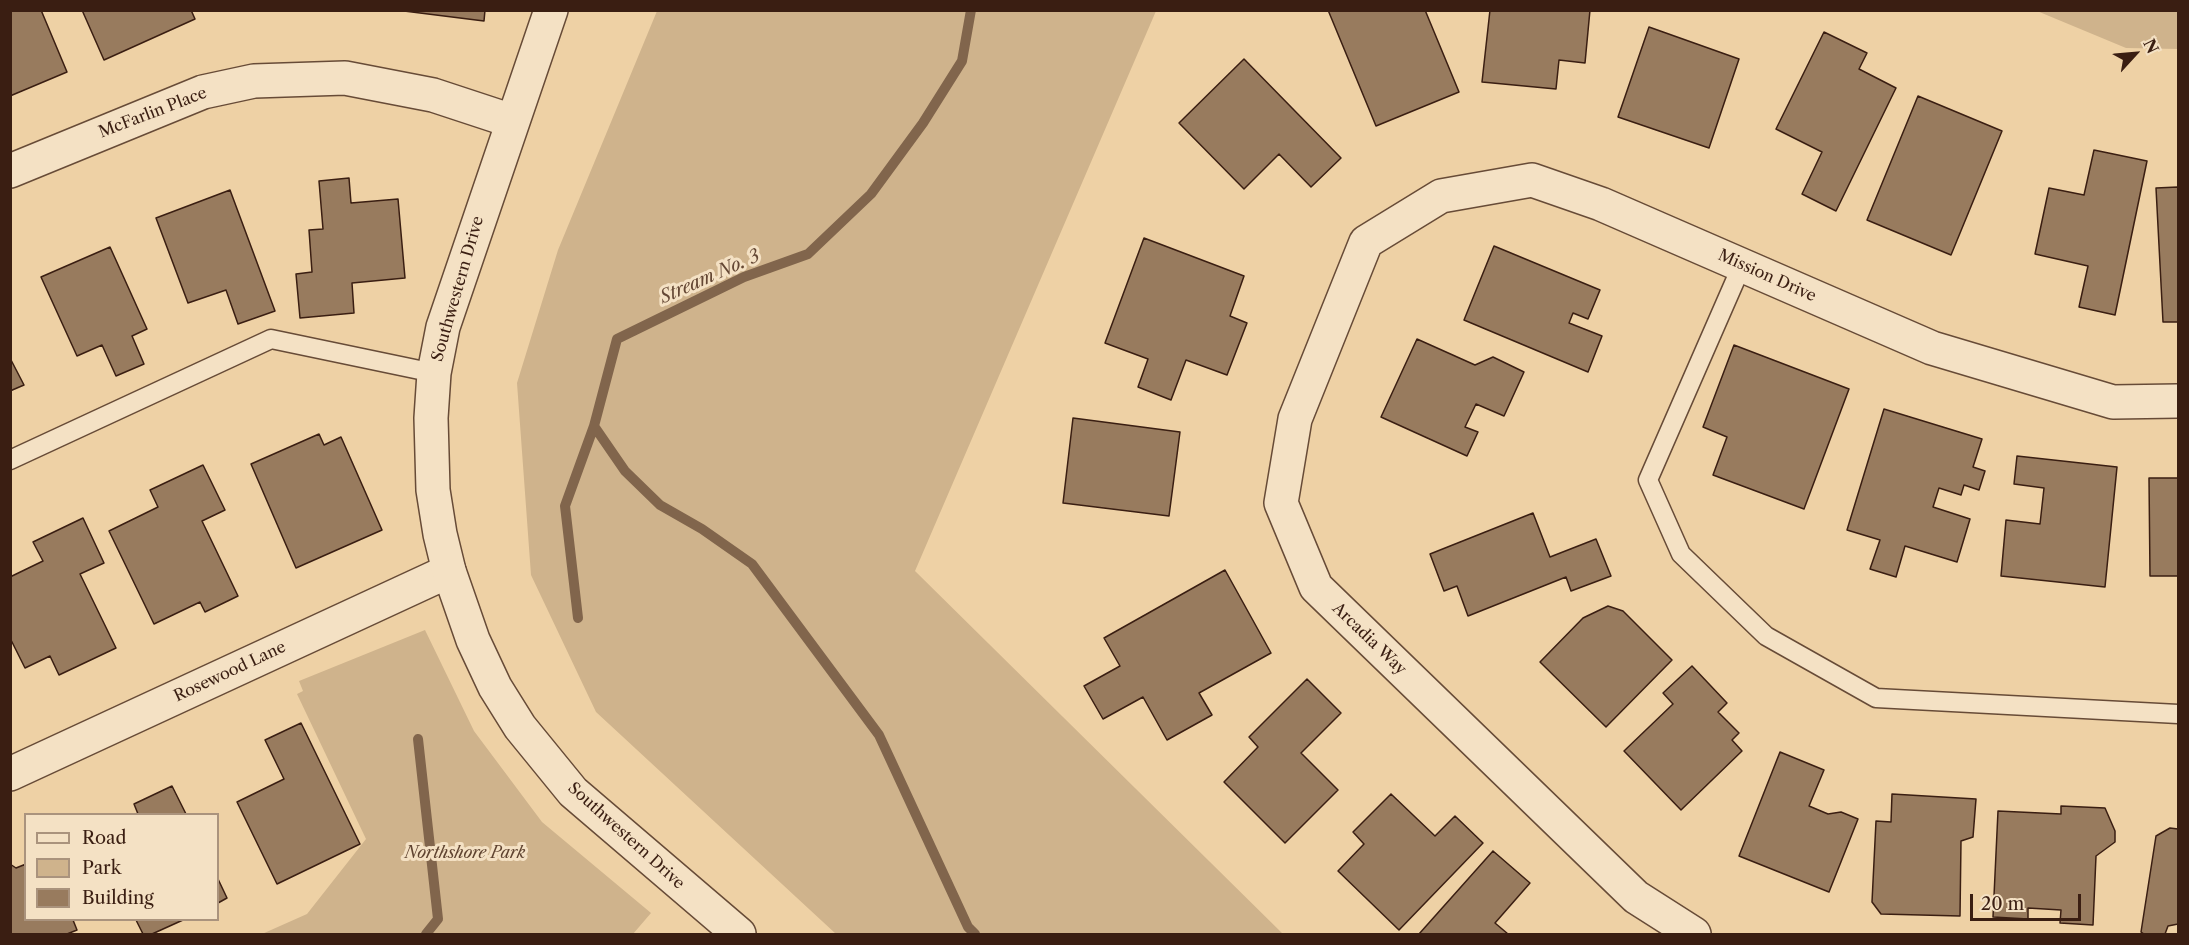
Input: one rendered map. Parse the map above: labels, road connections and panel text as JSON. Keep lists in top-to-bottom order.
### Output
{
  "streets": {
    "street": [
      "McFarlin Place",
      "Mission Drive",
      "Southwestern Drive",
      "Arcadia Way",
      "Rosewood Lane"
    ]
  },
  "crossings": [
    ["McFarlin Place", "Southwestern Drive"],
    ["Mission Drive", "Arcadia Way"],
    ["Southwestern Drive", "Rosewood Lane"]
  ],
  "water": ["Stream No. 3"],
  "parks": ["Northshore Park"],
  "legend": ["Road", "Park", "Building"],
  "scale_bar": "20 m",
  "north": "top right"
}
